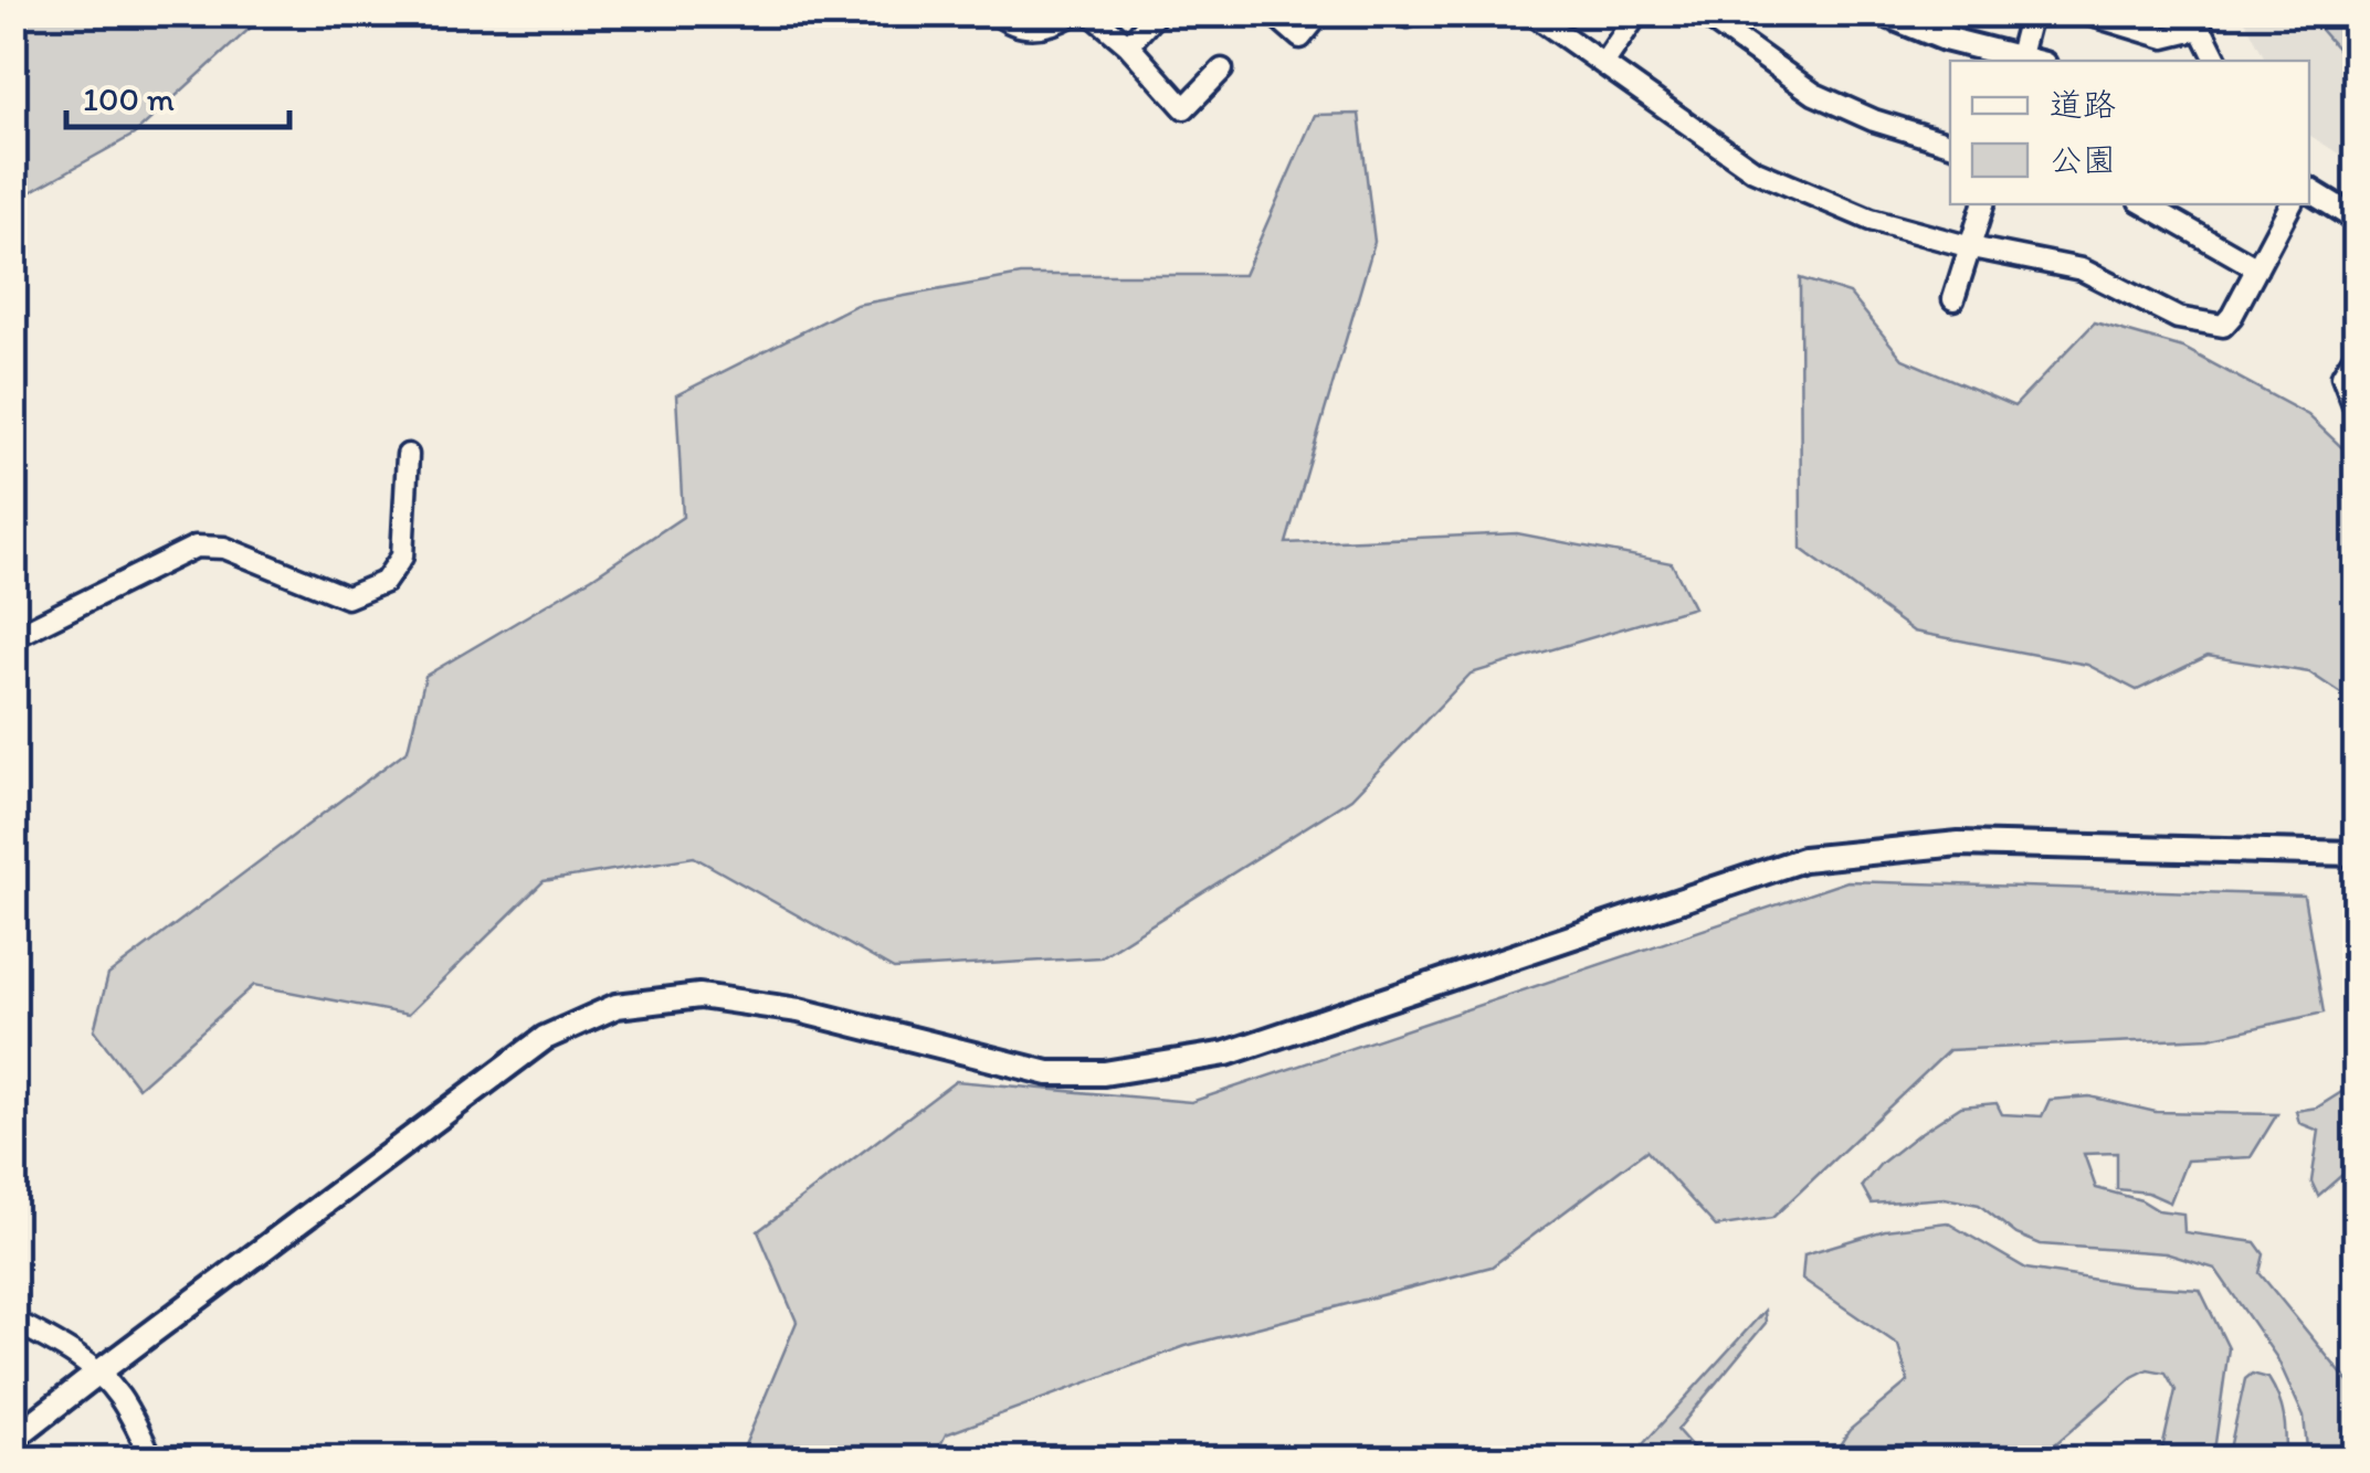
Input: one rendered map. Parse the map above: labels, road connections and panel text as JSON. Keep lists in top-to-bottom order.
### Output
{
  "legend": ["道路", "公園"],
  "scale_bar": "100 m"
}
